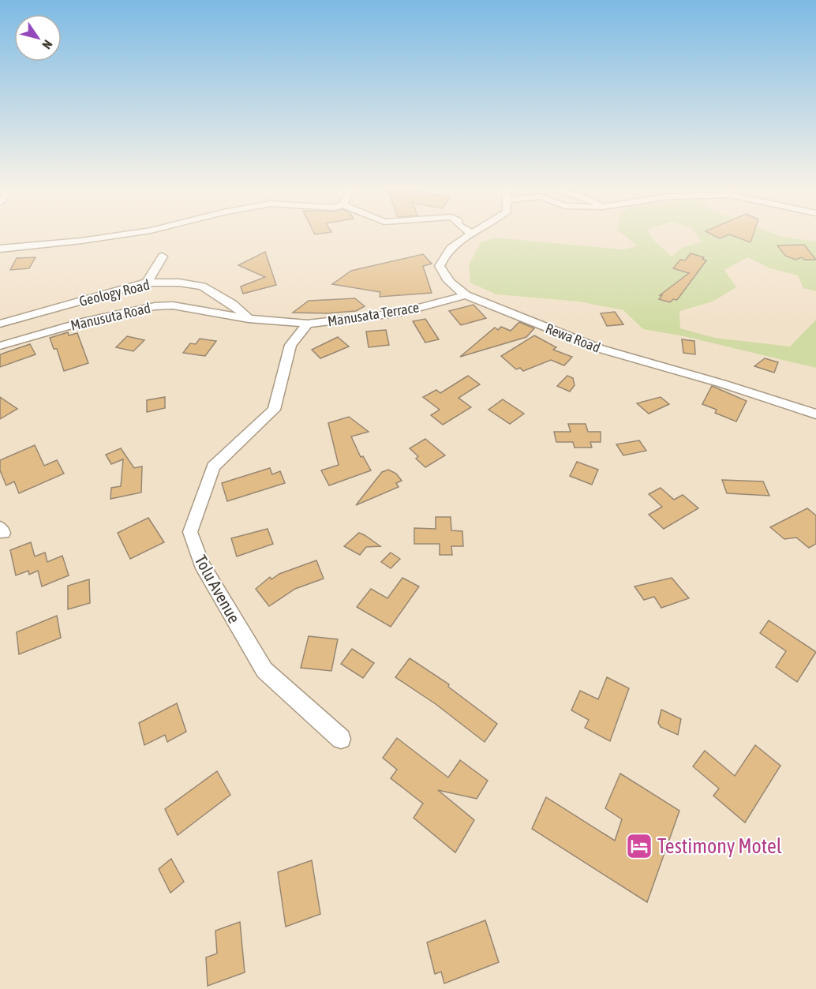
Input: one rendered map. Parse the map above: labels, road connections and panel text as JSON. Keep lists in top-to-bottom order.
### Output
{
  "streets": {
    "street": [
      "Geology Road",
      "Manusata Terrace",
      "Manusuta Road",
      "Rewa Road",
      "Tolu Avenue"
    ]
  },
  "crossings": [
    ["Geology Road", "Manusuta Road"],
    ["Manusata Terrace", "Manusuta Road"],
    ["Manusata Terrace", "Rewa Road"],
    ["Manusata Terrace", "Tolu Avenue"],
    ["Manusuta Road", "Tolu Avenue"]
  ],
  "places": {
    "hotel": ["Testimony Motel"]
  },
  "north": "bottom right"
}
